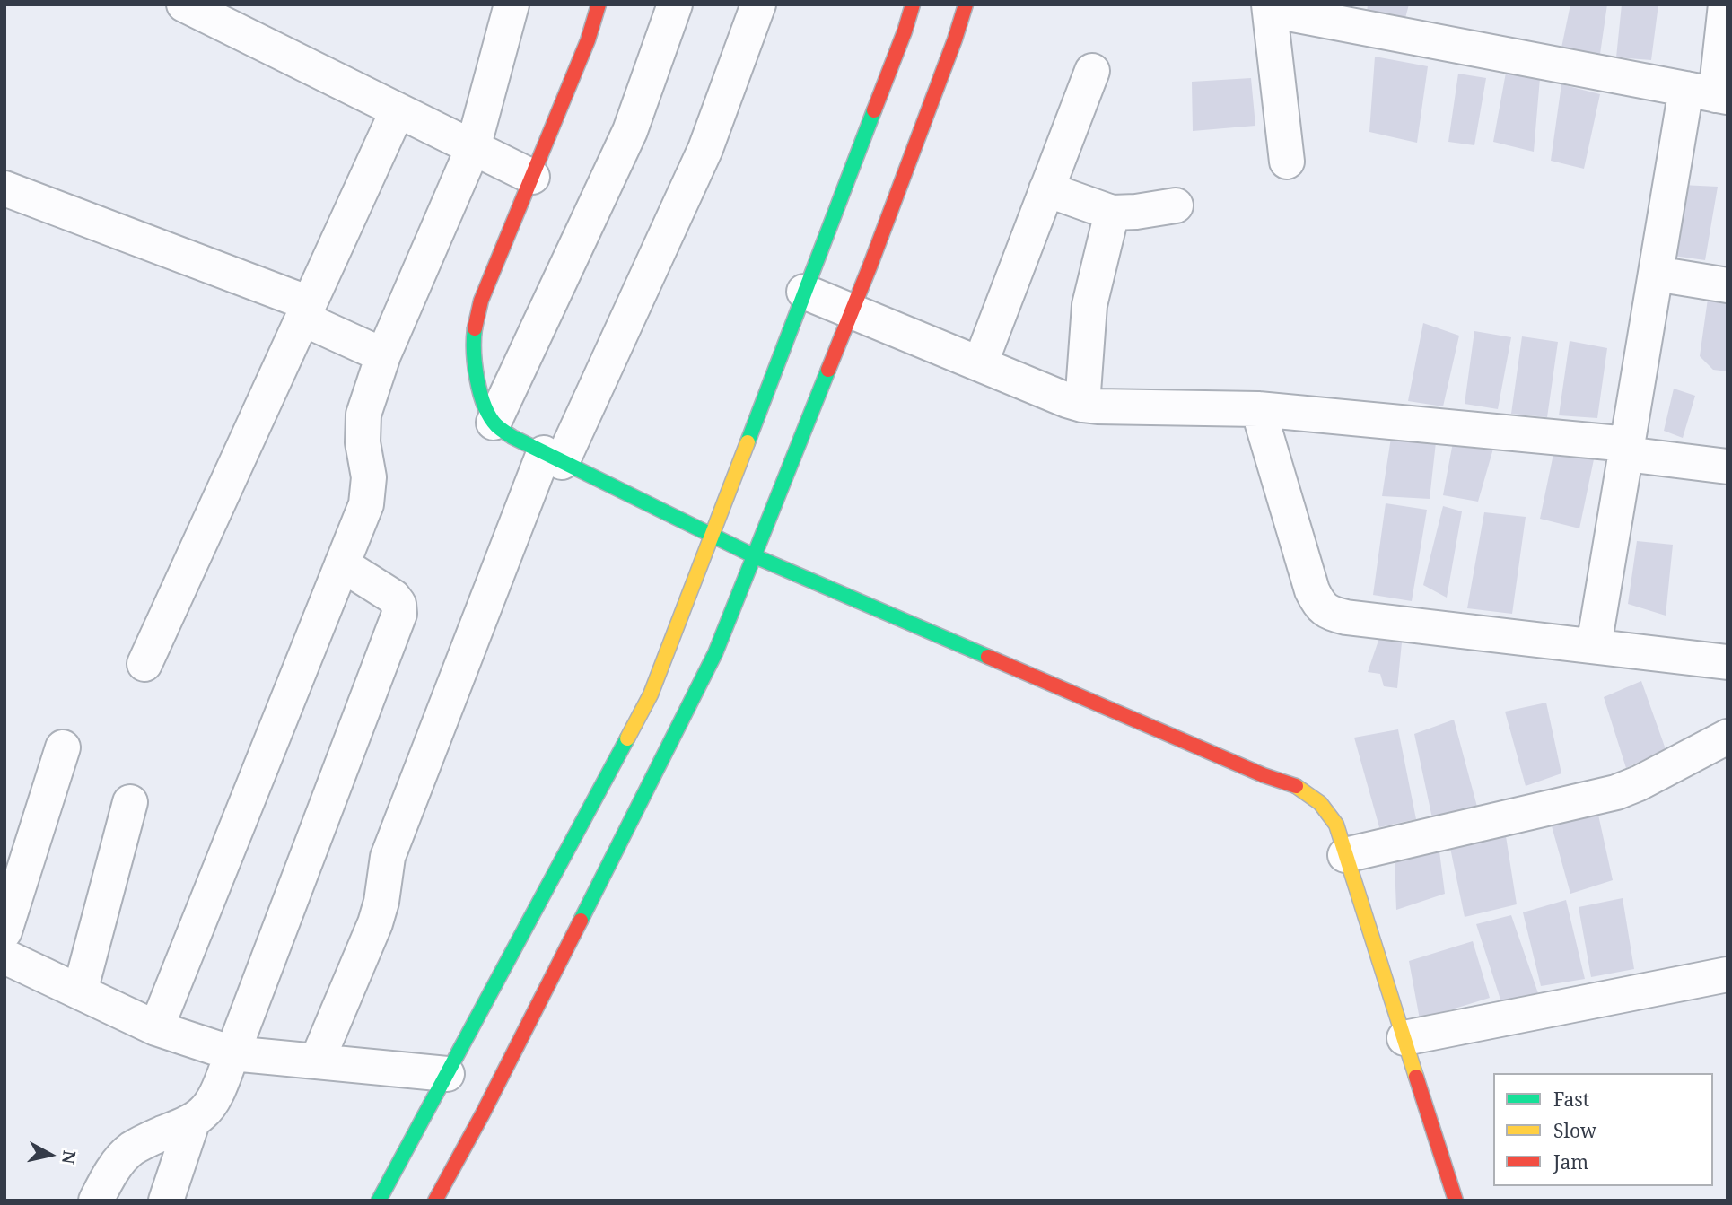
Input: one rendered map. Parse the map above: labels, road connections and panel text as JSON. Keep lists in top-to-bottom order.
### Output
{
  "legend": ["Fast", "Slow", "Jam"],
  "north": "right"
}
